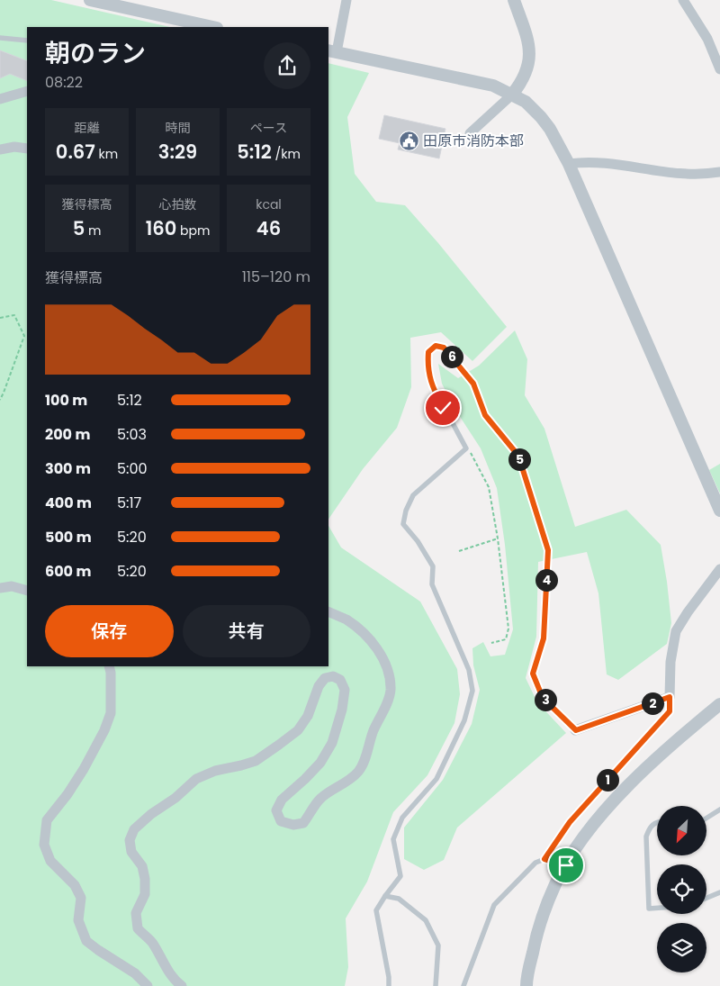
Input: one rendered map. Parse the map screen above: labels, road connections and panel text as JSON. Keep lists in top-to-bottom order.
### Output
{
  "places": {
    "public building": ["田原市消防本部"]
  },
  "north": "bottom left",
  "page": {
    "heading": ["朝のラン", "08:22"],
    "stats": [
      ["距離", "0.67 km"],
      ["時間", "3:29"],
      ["ペース", "5:12 /km"],
      ["獲得標高", "5 m"],
      ["心拍数", "160 bpm"],
      ["kcal", "46"]
    ],
    "chart": ["獲得標高", "115–120 m"],
    "pins": [
      "6",
      "5",
      "4",
      "3",
      "2",
      "1"
    ],
    "list": [
      {
        "name": "100 m",
        "note": "5:12"
      },
      {
        "name": "200 m",
        "note": "5:03"
      },
      {
        "name": "300 m",
        "note": "5:00"
      },
      {
        "name": "400 m",
        "note": "5:17"
      },
      {
        "name": "500 m",
        "note": "5:20"
      },
      {
        "name": "600 m",
        "note": "5:20"
      }
    ],
    "buttons": ["保存", "共有"]
  }
}
